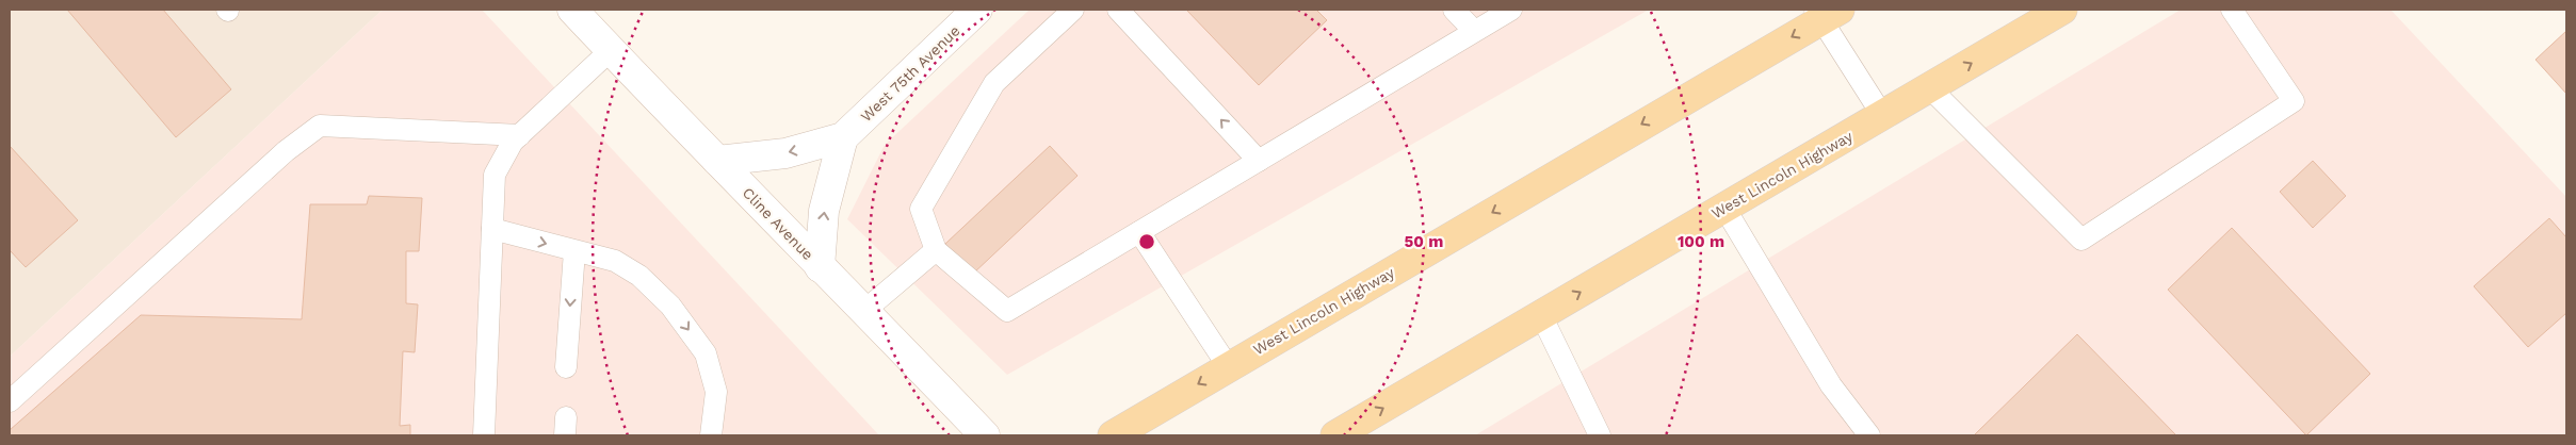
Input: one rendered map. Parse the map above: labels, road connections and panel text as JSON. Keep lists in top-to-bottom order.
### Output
{
  "streets": {
    "main road": ["West Lincoln Highway"],
    "street": ["West 75th Avenue", "Cline Avenue"]
  },
  "crossings": [
    ["West 75th Avenue", "Cline Avenue"]
  ],
  "one_way": ["West 75th Avenue"],
  "rings": ["50 m", "100 m"]
}
